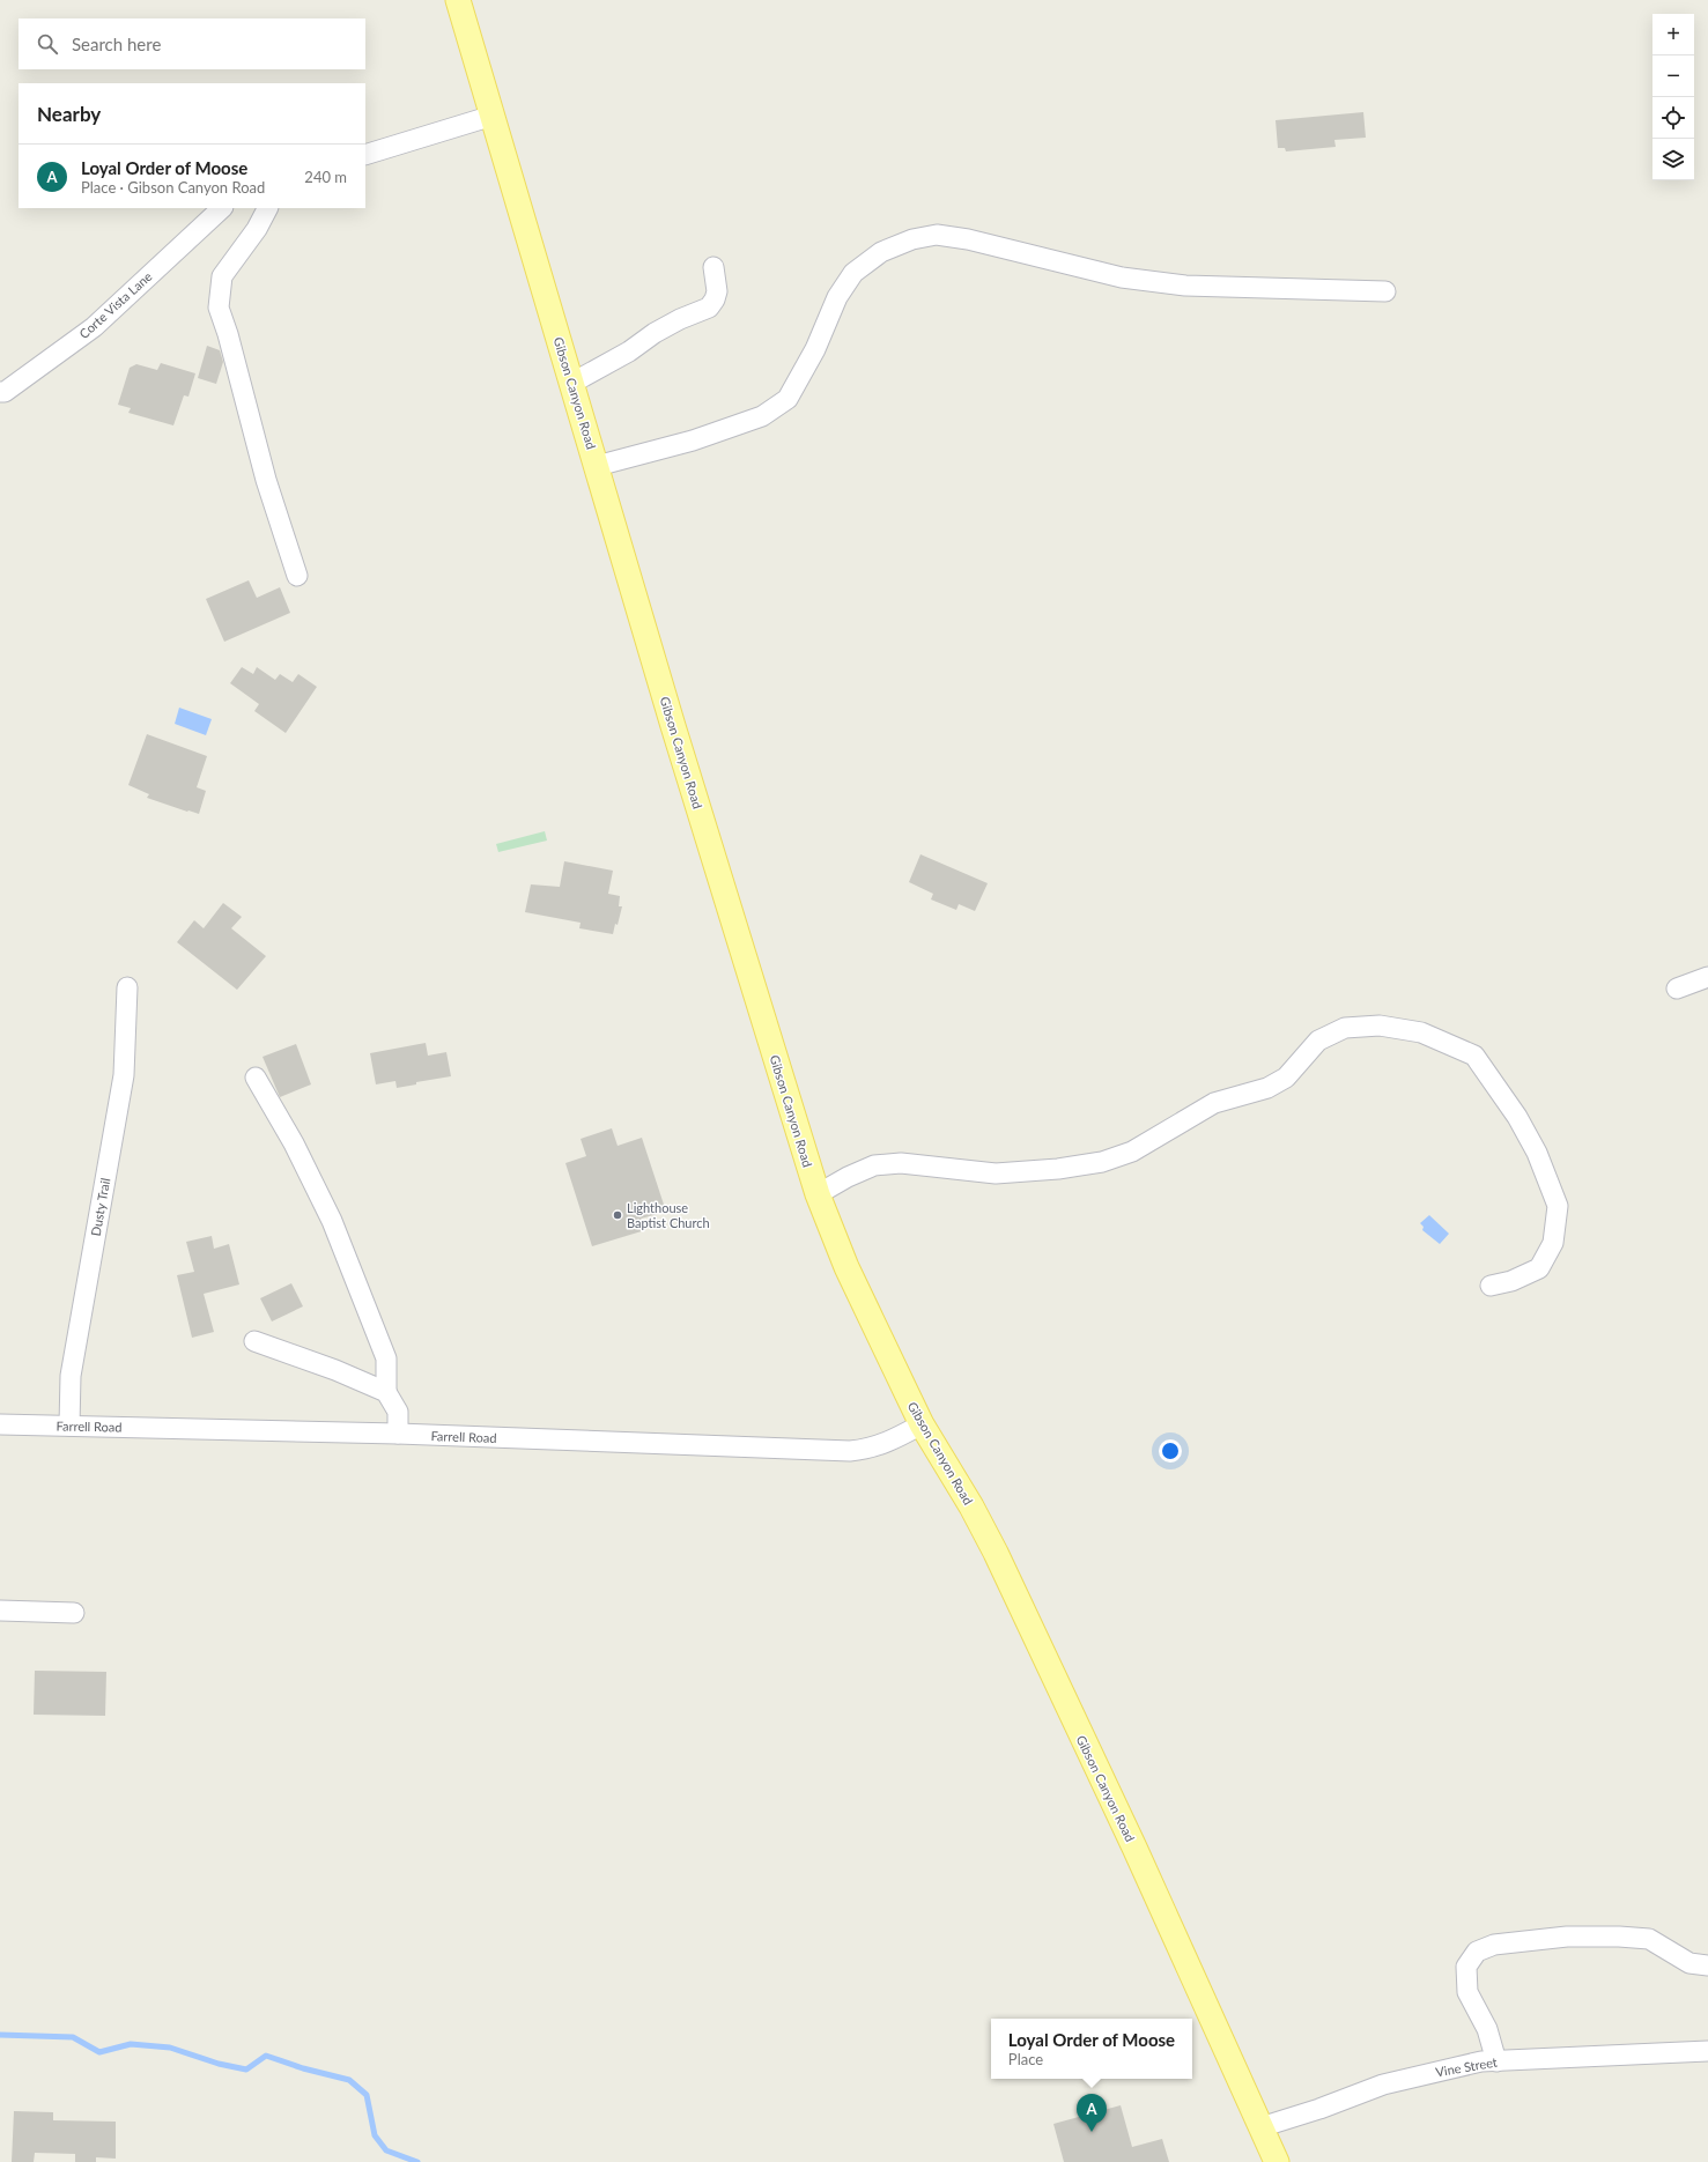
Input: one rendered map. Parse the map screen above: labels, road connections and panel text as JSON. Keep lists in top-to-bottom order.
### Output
{
  "streets": {
    "main road": ["Gibson Canyon Road"],
    "street": [
      "Corte Vista Lane",
      "Dusty Trail",
      "Farrell Road",
      "Vine Street"
    ]
  },
  "crossings": [
    ["Gibson Canyon Road", "Farrell Road"],
    ["Gibson Canyon Road", "Vine Street"],
    ["Dusty Trail", "Farrell Road"]
  ],
  "places": ["Lighthouse Baptist Church"],
  "page": {
    "map_buttons": ["+", "−"],
    "search": "Search here",
    "heading": "Nearby",
    "list": [
      {
        "mark": "A",
        "name": "Loyal Order of Moose",
        "note": "Place · Gibson Canyon Road",
        "value": "240 m"
      }
    ],
    "popup": ["Loyal Order of Moose", "Place"],
    "pins": "A"
  }
}
